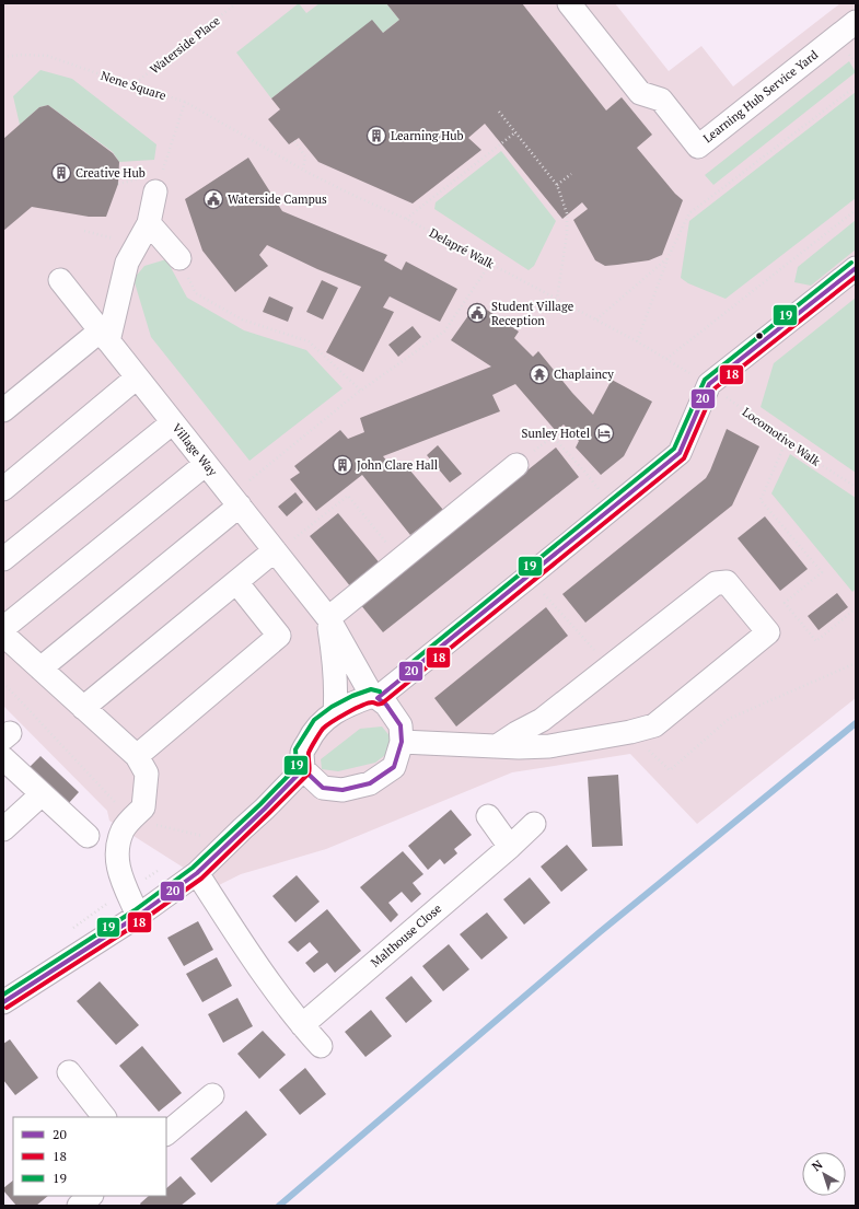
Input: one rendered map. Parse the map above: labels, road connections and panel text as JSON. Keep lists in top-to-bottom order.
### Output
{
  "streets": {
    "street": ["Learning Hub Service Yard", "Village Way", "Malthouse Close"],
    "path": [
      "Waterside Place",
      "Nene Square",
      "Delapré Walk",
      "Locomotive Walk"
    ]
  },
  "crossings": [
    ["Waterside Place", "Nene Square"],
    ["Nene Square", "Delapré Walk"]
  ],
  "places": {
    "building": ["Learning Hub", "Creative Hub", "John Clare Hall"],
    "public building": ["Waterside Campus", "Student Village Reception"],
    "temple": ["Chaplaincy"],
    "hotel": ["Sunley Hotel"]
  },
  "lines": ["transit line 19", "transit line 20", "transit line 18"],
  "legend": ["20", "18", "19"],
  "north": "top left"
}
